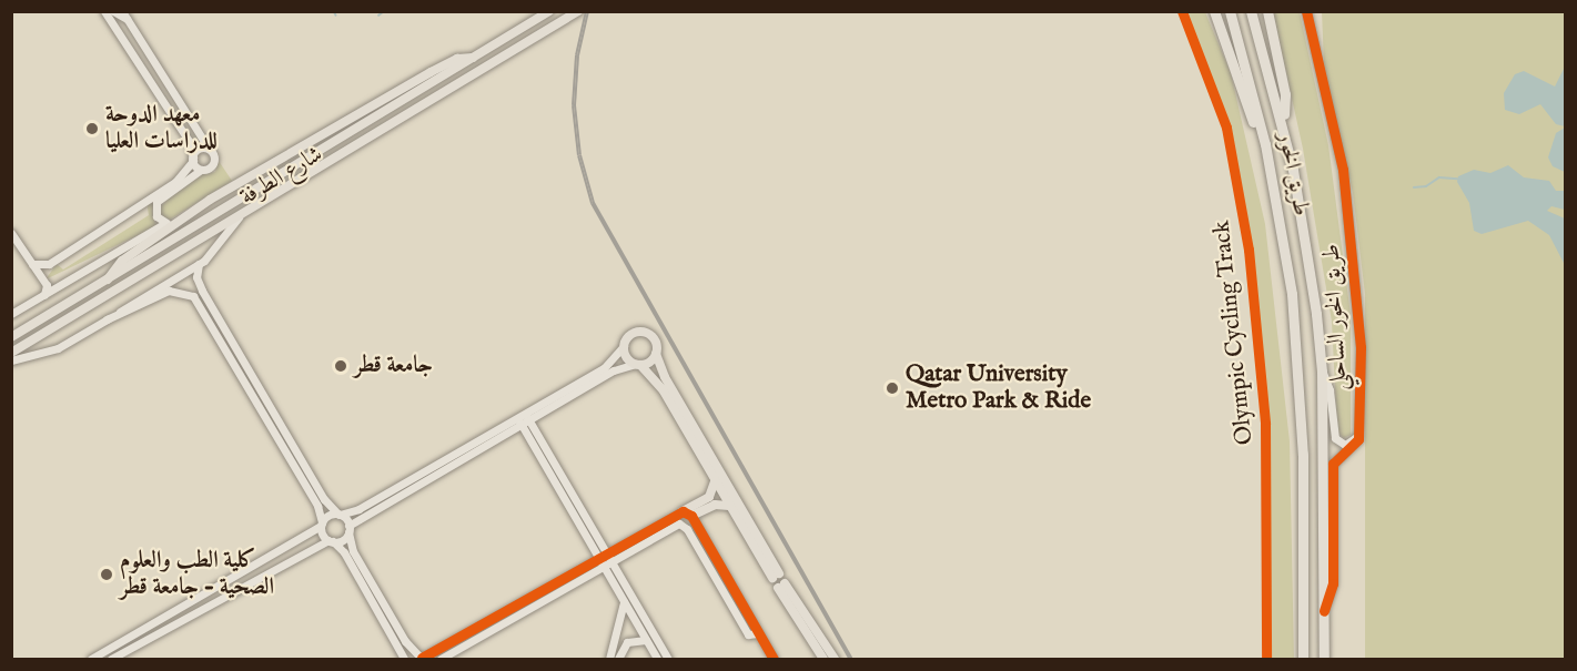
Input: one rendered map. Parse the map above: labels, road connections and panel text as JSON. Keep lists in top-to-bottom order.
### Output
{
  "streets": {
    "highway": ["طريق الخور"],
    "main road": ["شارع الطرفة"],
    "street": ["طريق الخور الساحلي"],
    "cycle path": ["Olympic Cycling Track"]
  },
  "crossings": [
    ["طريق الخور", "طريق الخور الساحلي"]
  ],
  "places": [
    "معهد الدوحة للدراسات العليا",
    "جامعة قطر",
    "Qatar University Metro Park & Ride",
    "كلية الطب والعلوم الصحية - جامعة قطر"
  ]
}
